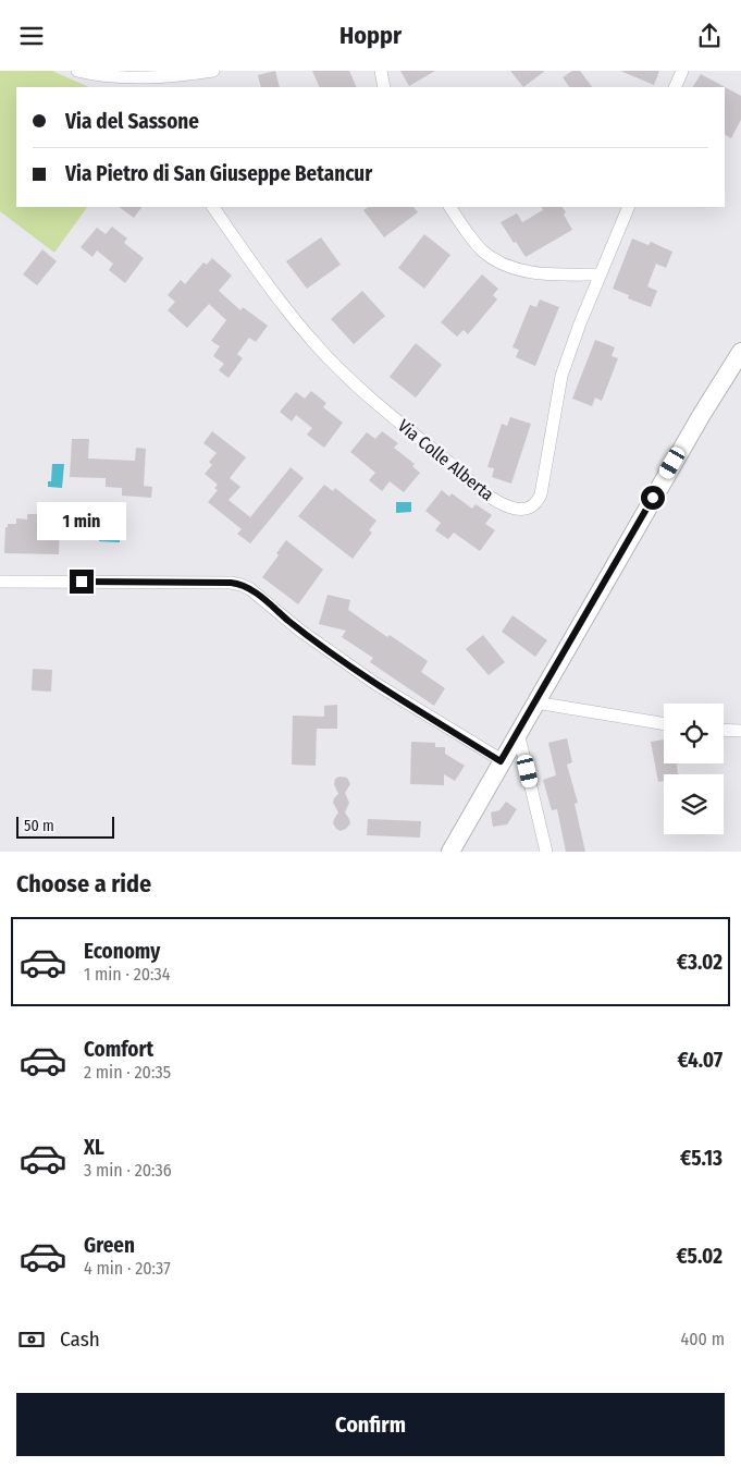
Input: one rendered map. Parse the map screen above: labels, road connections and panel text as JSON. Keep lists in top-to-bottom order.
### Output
{
  "streets": {
    "street": ["Via Colle Alberta"]
  },
  "scale_bar": "50 m",
  "page": {
    "header": "Hoppr",
    "banner": ["Via del Sassone", "Via Pietro di San Giuseppe Betancur"],
    "bubble": "1 min",
    "scale": "50 m",
    "heading": "Choose a ride",
    "list": [
      {
        "name": "Economy",
        "note": "1 min · 20:34",
        "value": "€3.02"
      },
      {
        "name": "Comfort",
        "note": "2 min · 20:35",
        "value": "€4.07"
      },
      {
        "name": "XL",
        "note": "3 min · 20:36",
        "value": "€5.13"
      },
      {
        "name": "Green",
        "note": "4 min · 20:37",
        "value": "€5.02"
      }
    ],
    "pay": ["Cash", "400 m"],
    "buttons": "Confirm"
  }
}
